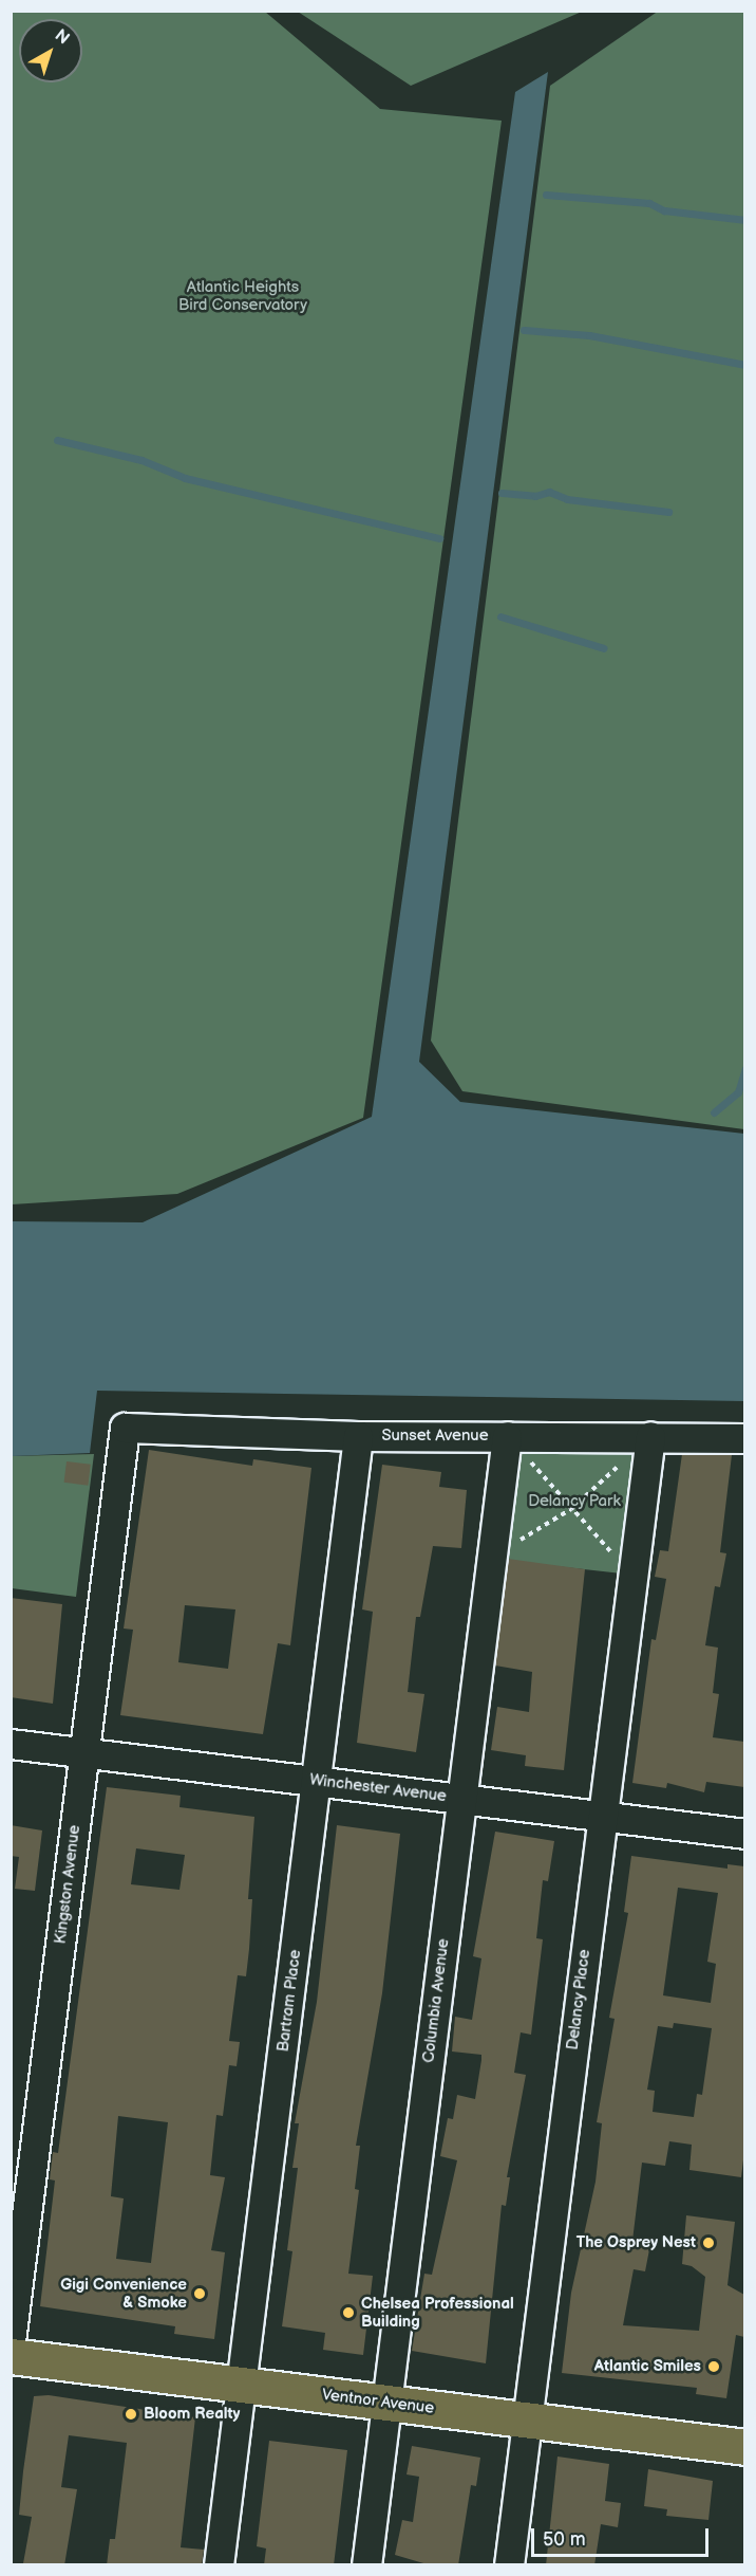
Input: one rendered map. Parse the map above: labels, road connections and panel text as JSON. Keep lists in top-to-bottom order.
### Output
{
  "streets": {
    "main road": ["Ventnor Avenue"],
    "street": [
      "Sunset Avenue",
      "Winchester Avenue",
      "Kingston Avenue",
      "Delancy Place",
      "Bartram Place",
      "Columbia Avenue"
    ]
  },
  "crossings": [
    ["Sunset Avenue", "Kingston Avenue"],
    ["Sunset Avenue", "Delancy Place"],
    ["Sunset Avenue", "Bartram Place"],
    ["Sunset Avenue", "Columbia Avenue"],
    ["Winchester Avenue", "Kingston Avenue"],
    ["Winchester Avenue", "Delancy Place"],
    ["Winchester Avenue", "Bartram Place"],
    ["Winchester Avenue", "Columbia Avenue"],
    ["Delancy Place", "Ventnor Avenue"],
    ["Bartram Place", "Ventnor Avenue"],
    ["Columbia Avenue", "Ventnor Avenue"]
  ],
  "parks": ["Atlantic Heights Bird Conservatory", "Delancy Park"],
  "places": [
    "The Osprey Nest",
    "Gigi Convenience & Smoke",
    "Chelsea Professional Building",
    "Atlantic Smiles",
    "Bloom Realty"
  ],
  "scale_bar": "50 m",
  "north": "top right"
}
